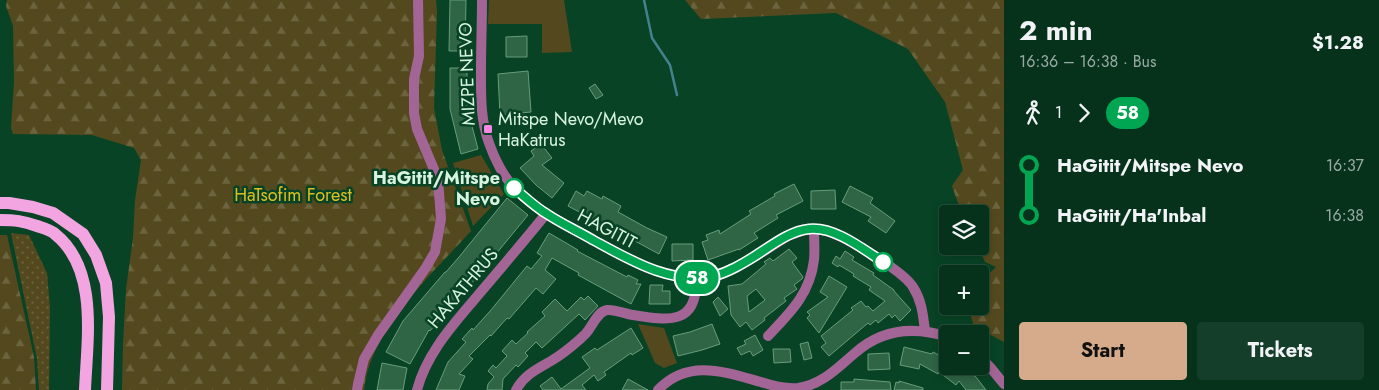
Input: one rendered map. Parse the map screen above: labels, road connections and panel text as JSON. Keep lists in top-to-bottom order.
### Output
{
  "streets": {
    "street": ["MIZPE NEVO", "HAGITIT", "HAKATHRUS"]
  },
  "crossings": [
    ["MIZPE NEVO", "HAGITIT"],
    ["MIZPE NEVO", "HAKATHRUS"],
    ["HAGITIT", "HAKATHRUS"]
  ],
  "parks": ["HaTsofim Forest"],
  "places": {
    "transit": ["Mitspe Nevo/Mevo HaKatrus"],
    "other": ["HaGitit/Mitspe Nevo"]
  },
  "lines": ["bus line 58"],
  "page": {
    "on_map": "58",
    "heading": ["2 min", "16:36 – 16:38 · Bus", "$1.28"],
    "legs": ["1", "58"],
    "list": [
      {
        "name": "HaGitit/Mitspe Nevo",
        "value": "16:37"
      },
      {
        "name": "HaGitit/Ha'Inbal",
        "value": "16:38"
      }
    ],
    "map_buttons": ["+", "−"],
    "buttons": ["Start", "Tickets"]
  }
}
